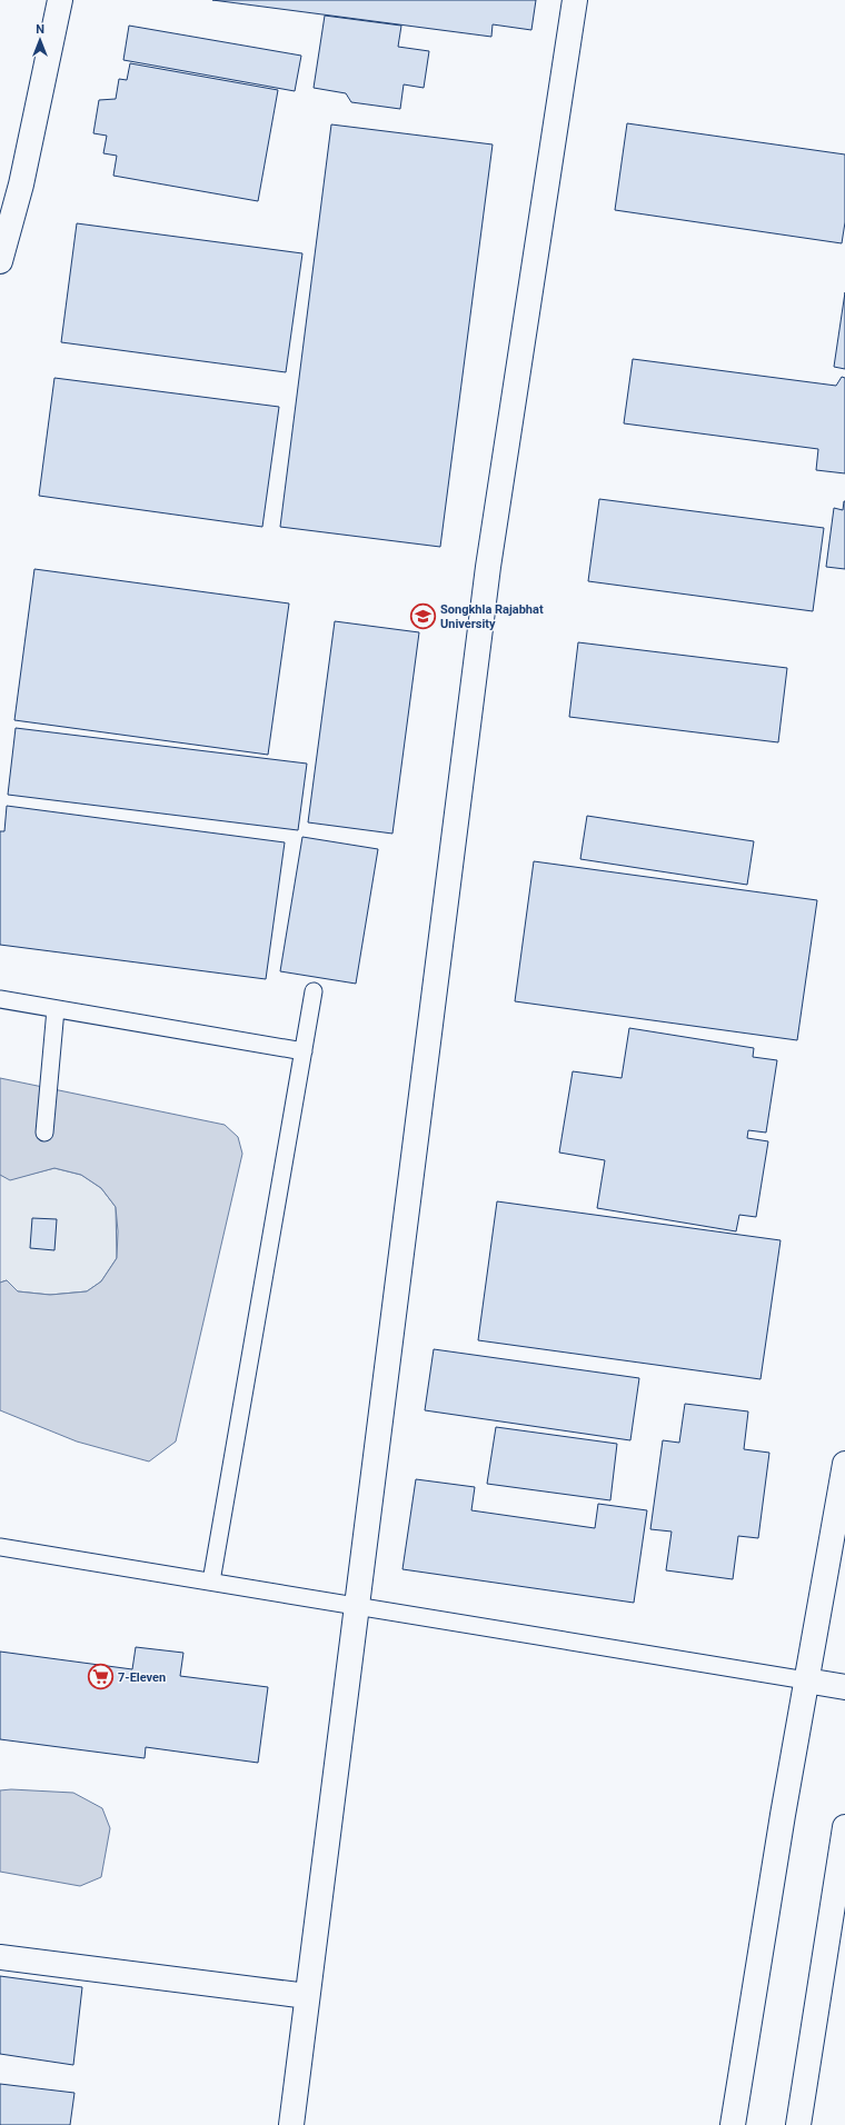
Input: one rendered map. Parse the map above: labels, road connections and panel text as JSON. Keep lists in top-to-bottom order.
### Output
{
  "places": {
    "school or university": ["Songkhla Rajabhat University"],
    "supermarket": ["7-Eleven"]
  },
  "north": "top"
}
